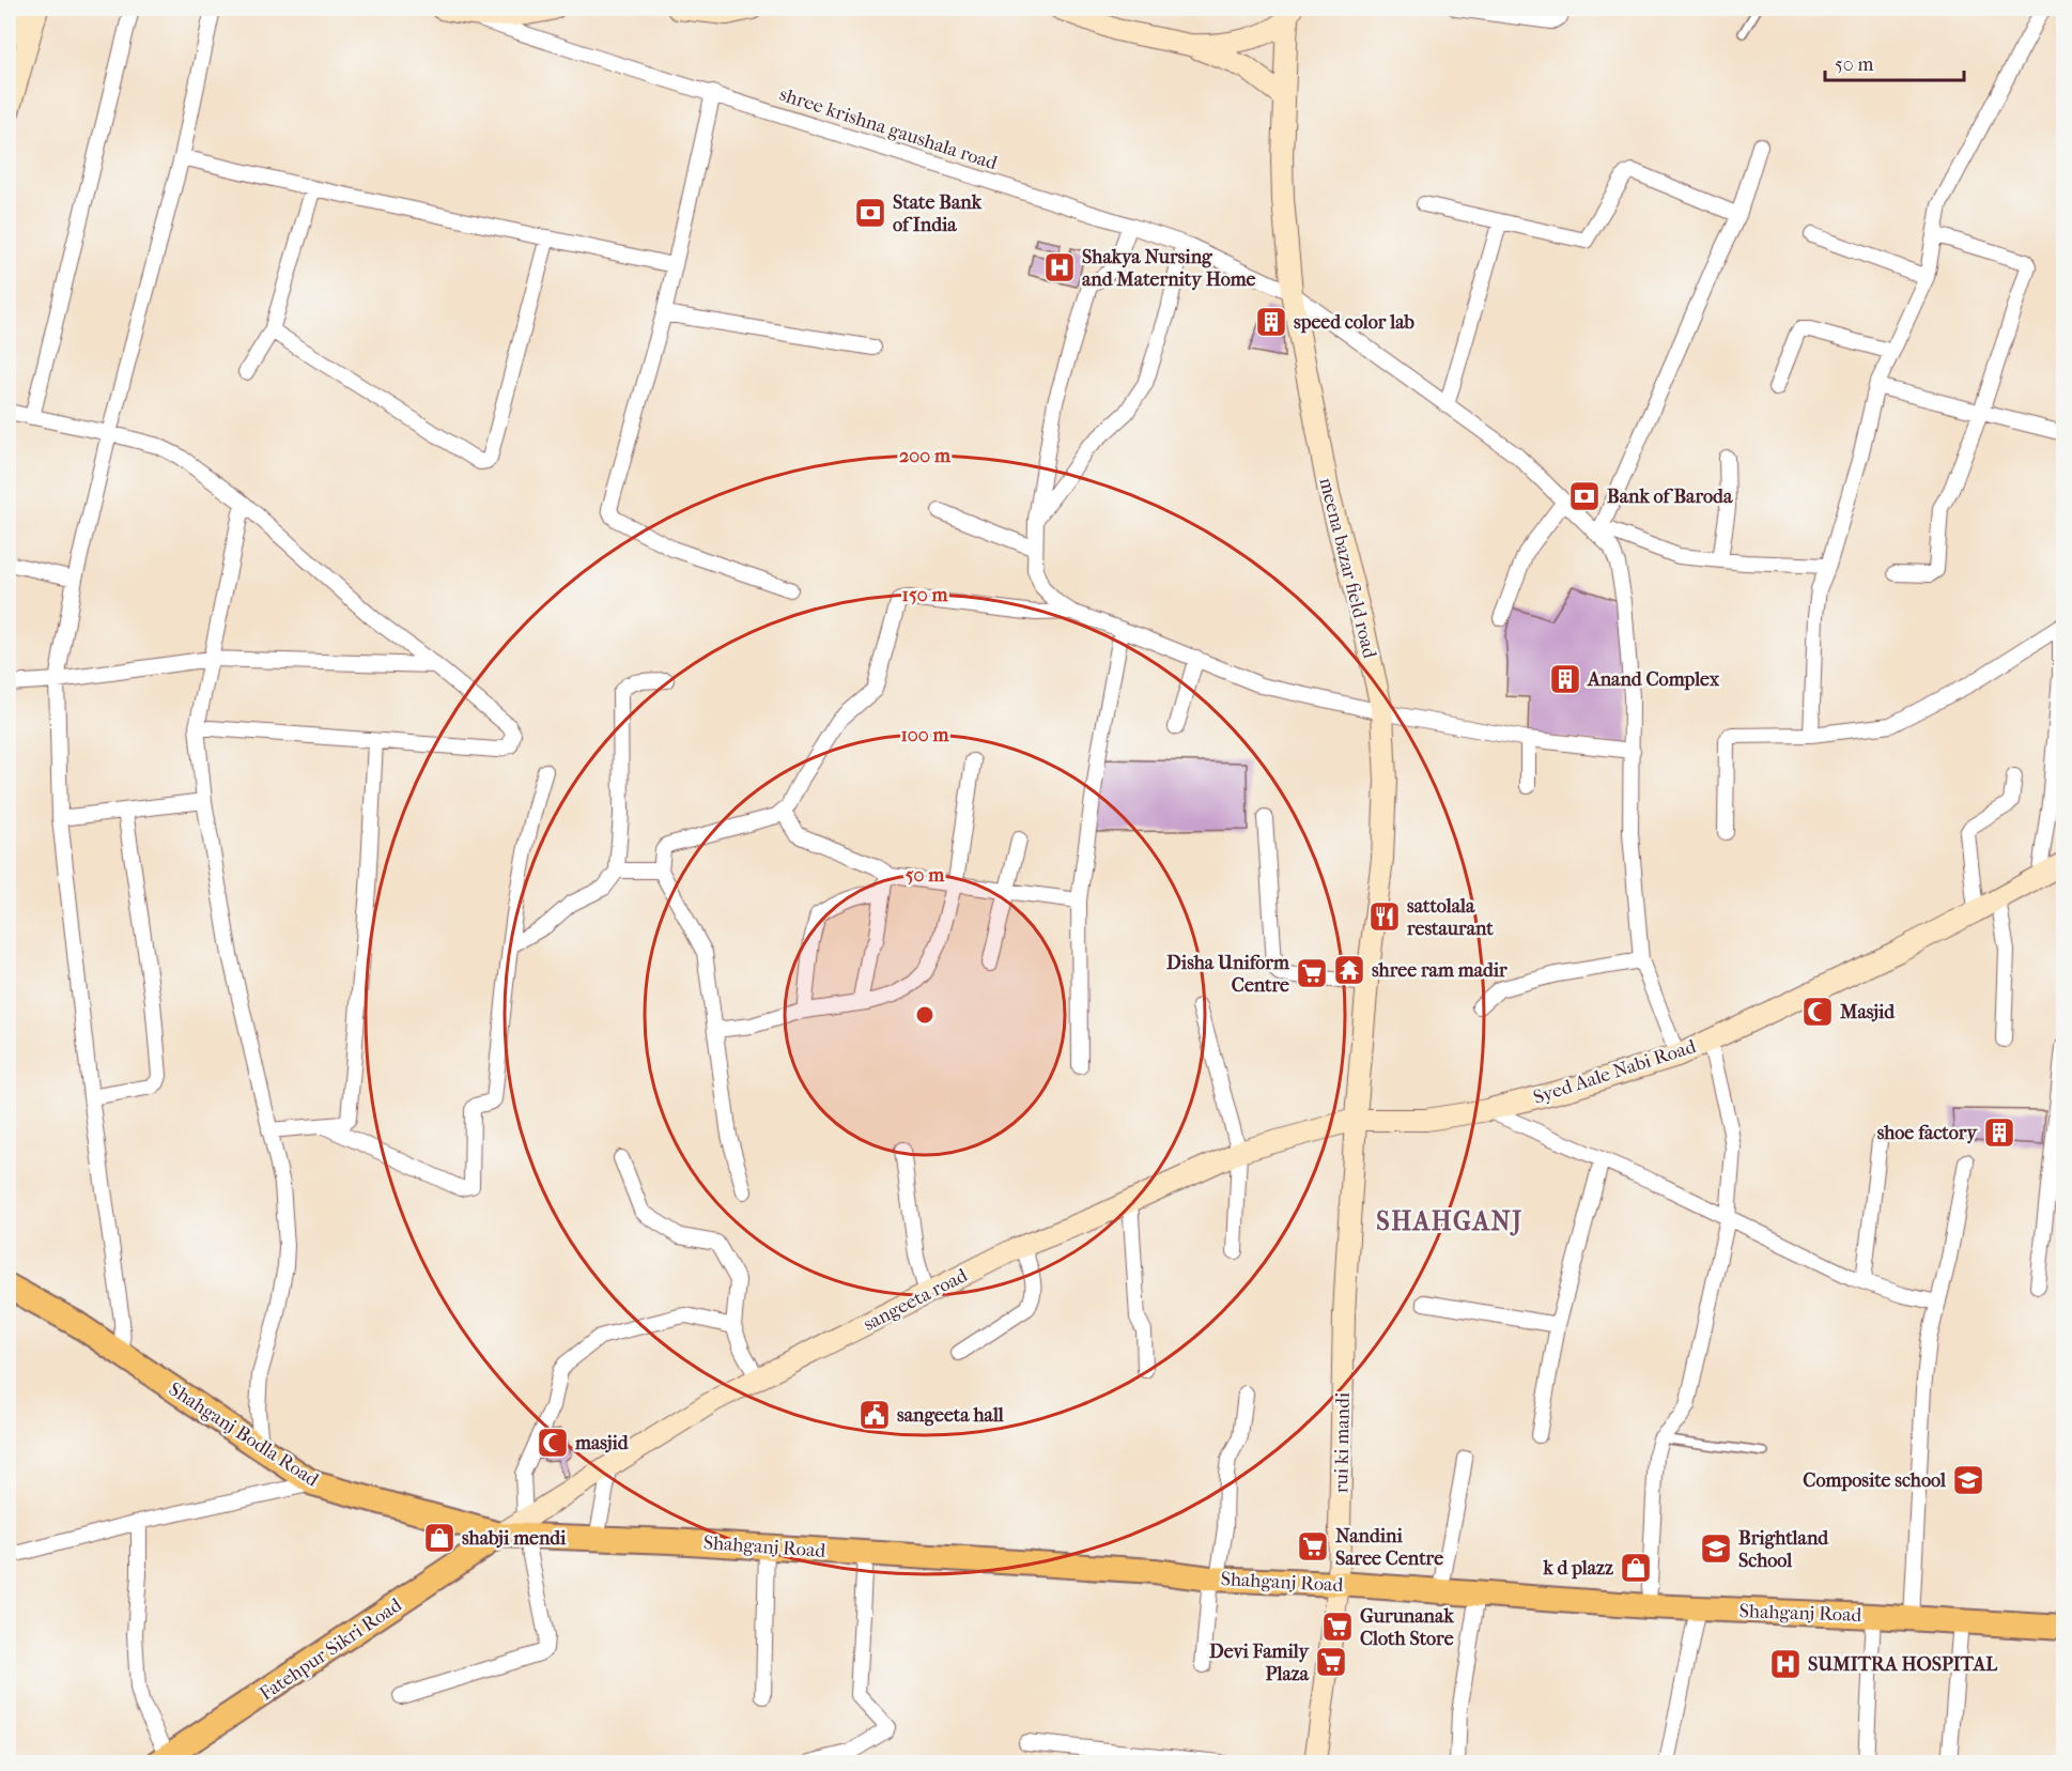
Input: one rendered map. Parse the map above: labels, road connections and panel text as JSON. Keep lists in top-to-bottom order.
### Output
{
  "streets": {
    "main road": [
      "meena bazar field road",
      "Syed Aale Nabi Road",
      "sangeeta road",
      "Shahganj Bodla Road",
      "rui ki mandi",
      "Shahganj Road",
      "Fatehpur Sikri Road"
    ],
    "street": ["shree krishna gaushala road"]
  },
  "crossings": [
    ["shree krishna gaushala road", "meena bazar field road"],
    ["shree krishna gaushala road", "Syed Aale Nabi Road"],
    ["meena bazar field road", "Syed Aale Nabi Road"],
    ["meena bazar field road", "sangeeta road"],
    ["meena bazar field road", "rui ki mandi"],
    ["Syed Aale Nabi Road", "sangeeta road"],
    ["Syed Aale Nabi Road", "rui ki mandi"],
    ["sangeeta road", "rui ki mandi"],
    ["sangeeta road", "Shahganj Road"],
    ["Shahganj Bodla Road", "Shahganj Road"],
    ["Shahganj Bodla Road", "Fatehpur Sikri Road"],
    ["rui ki mandi", "Shahganj Road"],
    ["Shahganj Road", "Fatehpur Sikri Road"]
  ],
  "districts": ["SHAHGANJ"],
  "places": {
    "bank": ["State Bank of India", "Bank of Baroda"],
    "hospital": ["Shakya Nursing and Maternity Home", "SUMITRA HOSPITAL"],
    "building": ["speed color lab", "Anand Complex", "shoe factory"],
    "restaurant": ["sattolala restaurant"],
    "temple": ["shree ram madir"],
    "supermarket": [
      "Disha Uniform Centre",
      "Nandini Saree Centre",
      "Gurunanak Cloth Store",
      "Devi Family Plaza"
    ],
    "mosque": ["Masjid", "masjid"],
    "public building": ["sangeeta hall"],
    "school or university": ["Composite school", "Brightland School"],
    "shop": ["shabji mendi", "k d plazz"]
  },
  "scale_bar": "50 m",
  "rings": [
    "200 m",
    "150 m",
    "100 m",
    "50 m"
  ]
}
